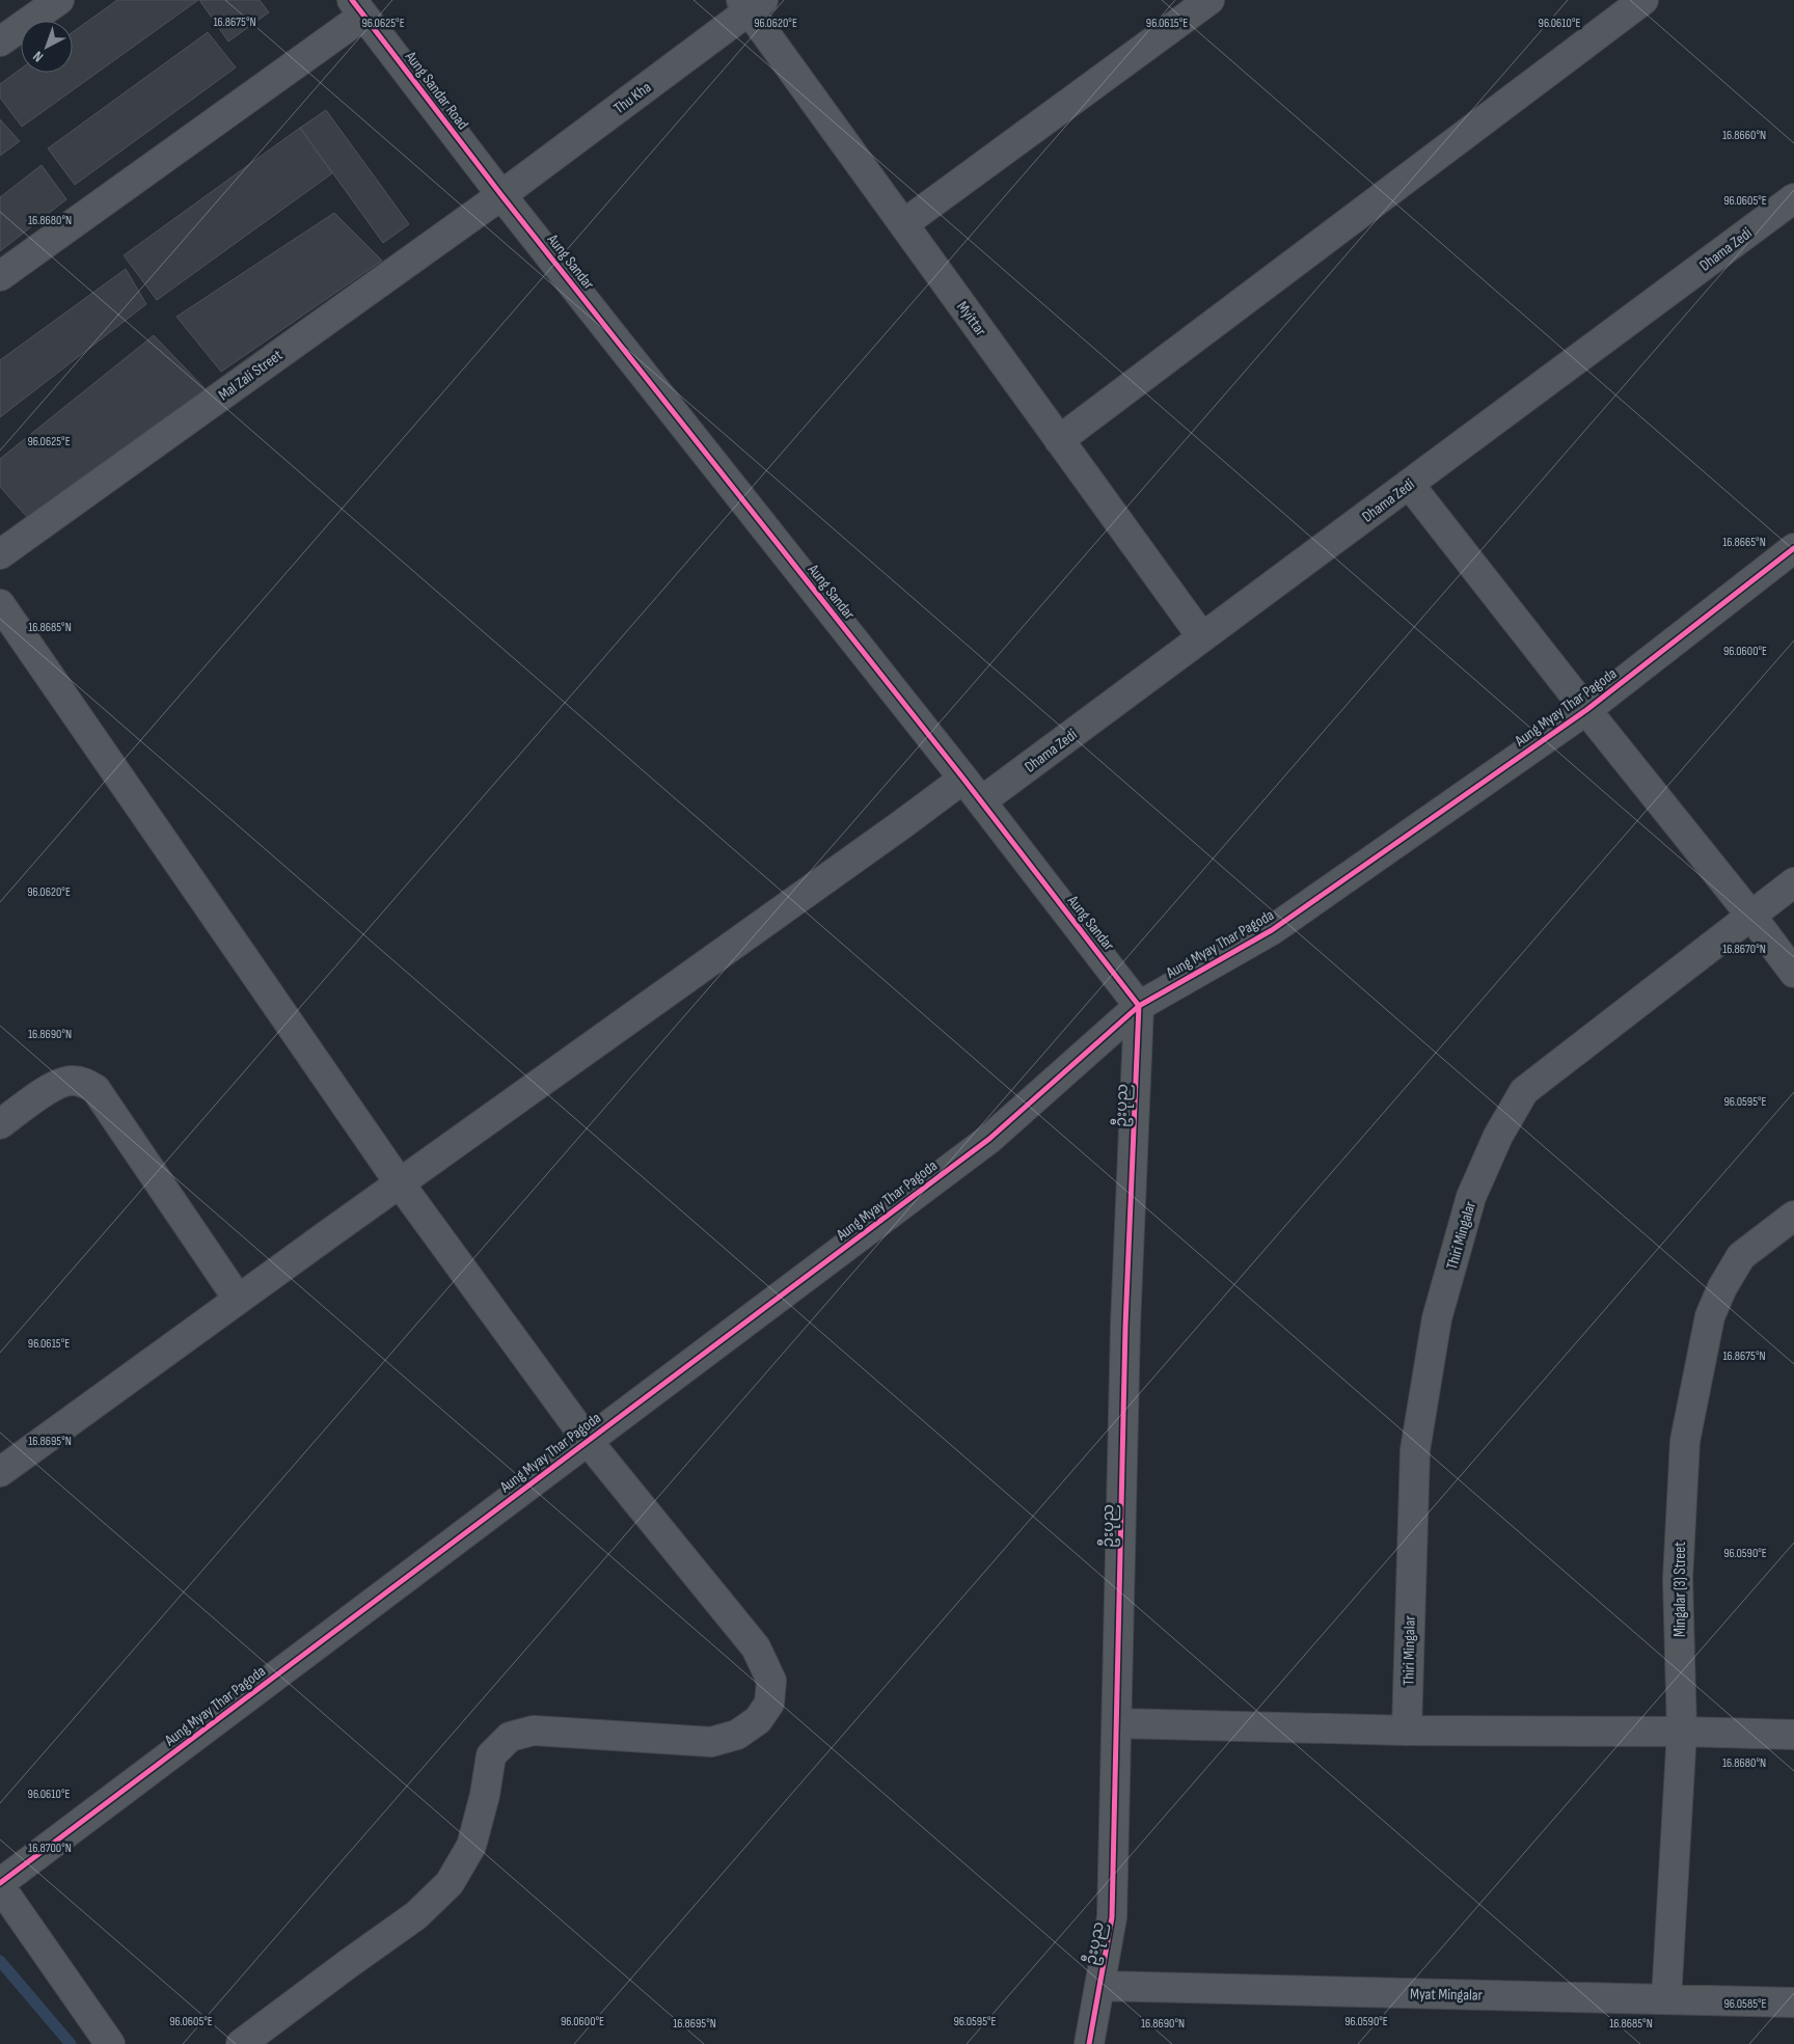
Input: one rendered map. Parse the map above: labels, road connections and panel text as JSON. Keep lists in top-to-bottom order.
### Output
{
  "streets": {
    "street": [
      "Aung Sandar Road",
      "Thu Kha",
      "Dhama Zedi",
      "Aung Sandar",
      "Myittar",
      "Mal Zali Street",
      "Aung Myay Thar Pagoda",
      "ဦးပုည",
      "Thiri Mingalar",
      "Mingalar (3) Street",
      "Myat Mingalar"
    ]
  },
  "crossings": [
    ["Aung Sandar Road", "Thu Kha"],
    ["Aung Sandar Road", "Aung Sandar"],
    ["Aung Sandar Road", "Mal Zali Street"],
    ["Thu Kha", "Aung Sandar"],
    ["Thu Kha", "Myittar"],
    ["Thu Kha", "Mal Zali Street"],
    ["Dhama Zedi", "Aung Sandar"],
    ["Dhama Zedi", "Myittar"],
    ["Aung Sandar", "Mal Zali Street"],
    ["Aung Sandar", "Aung Myay Thar Pagoda"],
    ["Aung Sandar", "ဦးပုည"],
    ["Aung Myay Thar Pagoda", "ဦးပုည"],
    ["ဦးပုည", "Myat Mingalar"],
    ["Mingalar (3) Street", "Myat Mingalar"]
  ],
  "north": "bottom left",
  "coordinates": [
    "16.8675°N",
    "96.0625°E",
    "96.0620°E",
    "96.0615°E",
    "96.0610°E",
    "16.8660°N",
    "96.0605°E",
    "16.8680°N",
    "16.8665°N",
    "16.8685°N",
    "96.0600°E",
    "16.8670°N",
    "16.8690°N",
    "96.0595°E",
    "16.8695°N",
    "96.0590°E",
    "16.8700°N",
    "96.0585°E"
  ]
}
